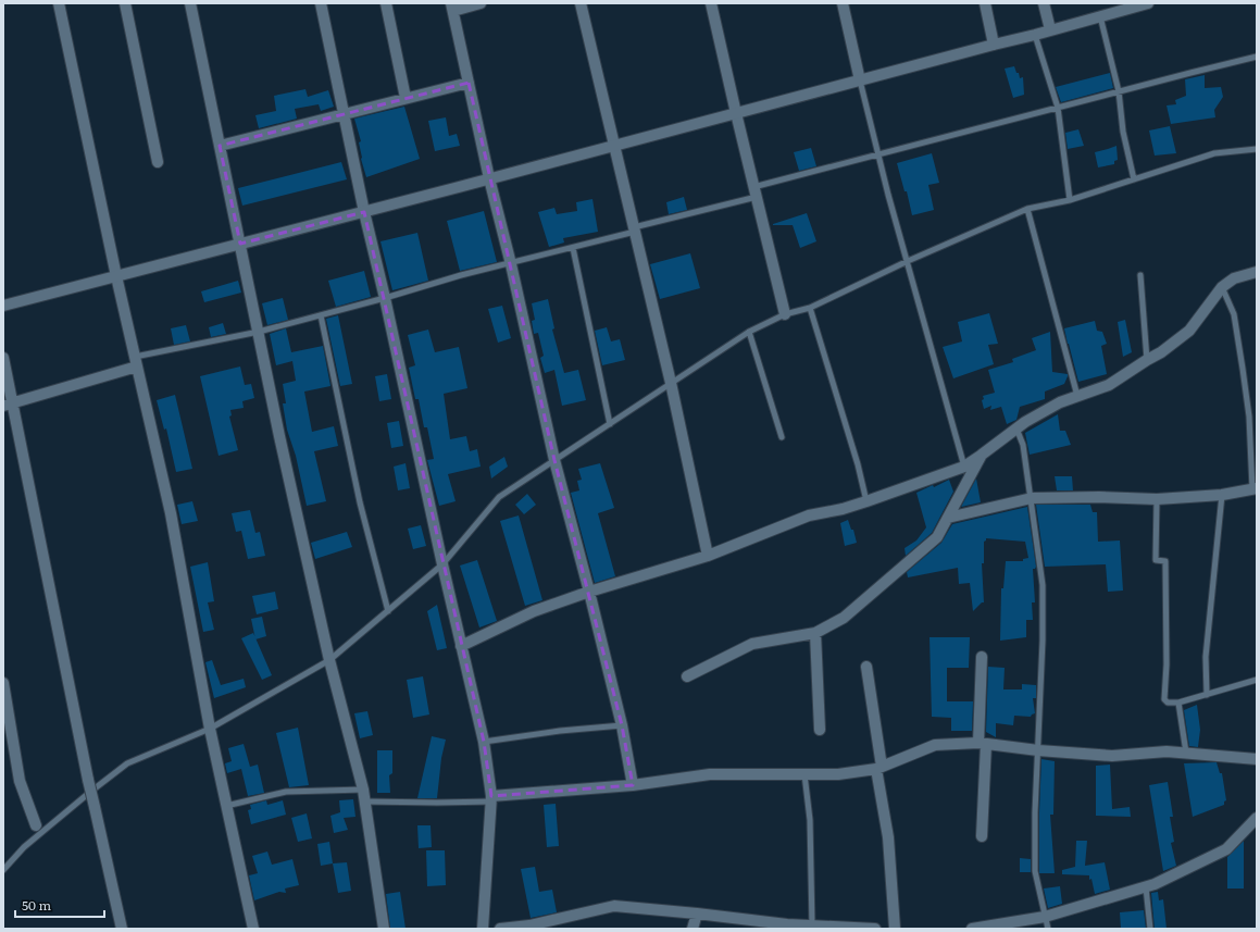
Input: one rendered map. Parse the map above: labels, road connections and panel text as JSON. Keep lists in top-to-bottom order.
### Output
{
  "scale_bar": "50 m"
}
